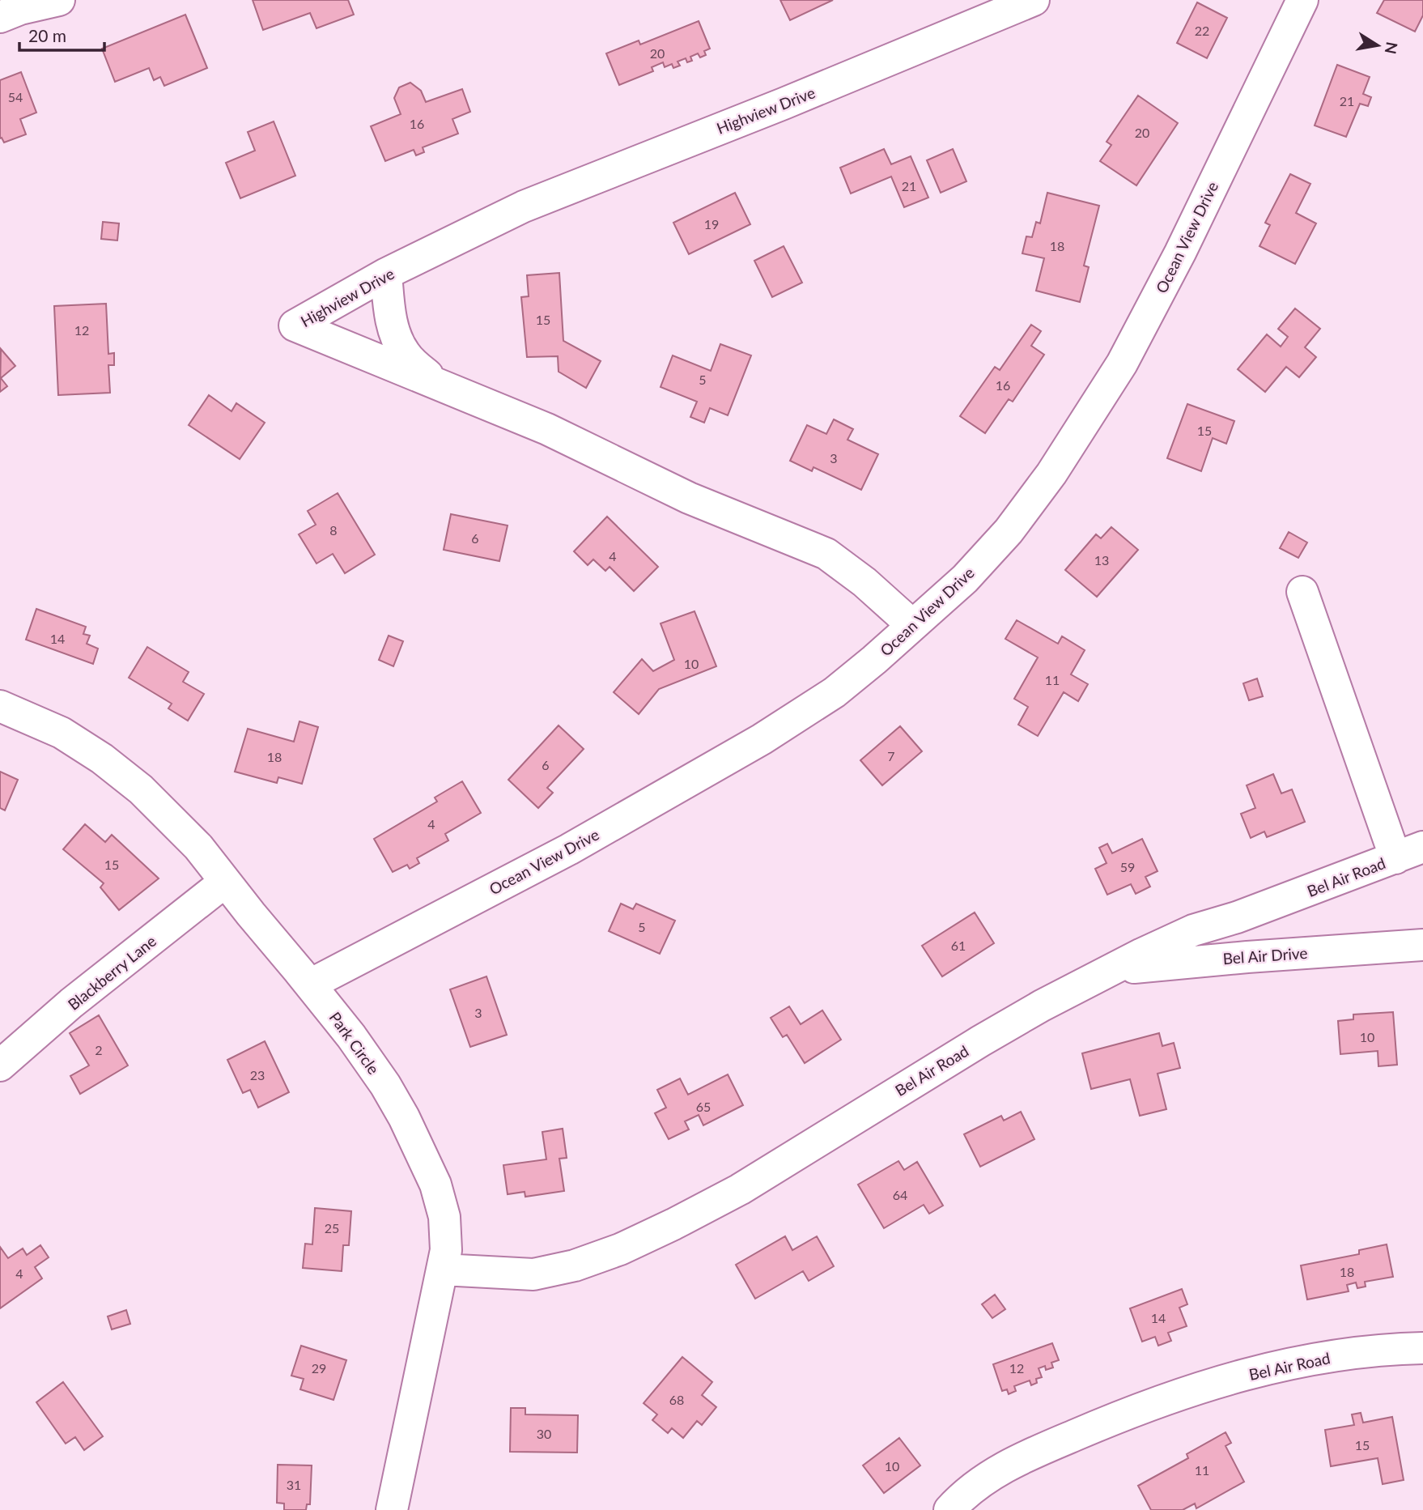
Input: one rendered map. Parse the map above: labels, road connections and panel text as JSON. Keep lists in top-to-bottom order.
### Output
{
  "streets": {
    "street": [
      "Highview Drive",
      "Ocean View Drive",
      "Bel Air Road",
      "Bel Air Drive",
      "Blackberry Lane",
      "Park Circle"
    ]
  },
  "crossings": [
    ["Highview Drive", "Ocean View Drive"],
    ["Ocean View Drive", "Park Circle"],
    ["Bel Air Road", "Bel Air Drive"],
    ["Bel Air Road", "Park Circle"],
    ["Blackberry Lane", "Park Circle"]
  ],
  "house_numbers": [
    "22",
    "20",
    "54",
    "21",
    "16",
    "20",
    "21",
    "19",
    "18",
    "15",
    "12",
    "5",
    "16",
    "15",
    "3",
    "8",
    "6",
    "4",
    "13",
    "14",
    "10",
    "11",
    "7",
    "18",
    "6",
    "4",
    "15",
    "59",
    "5",
    "61",
    "3",
    "10",
    "2",
    "23",
    "65",
    "64",
    "25",
    "18",
    "4",
    "14",
    "29",
    "12",
    "68",
    "30",
    "15",
    "10",
    "11",
    "31"
  ],
  "scale_bar": "20 m",
  "north": "right"
}
